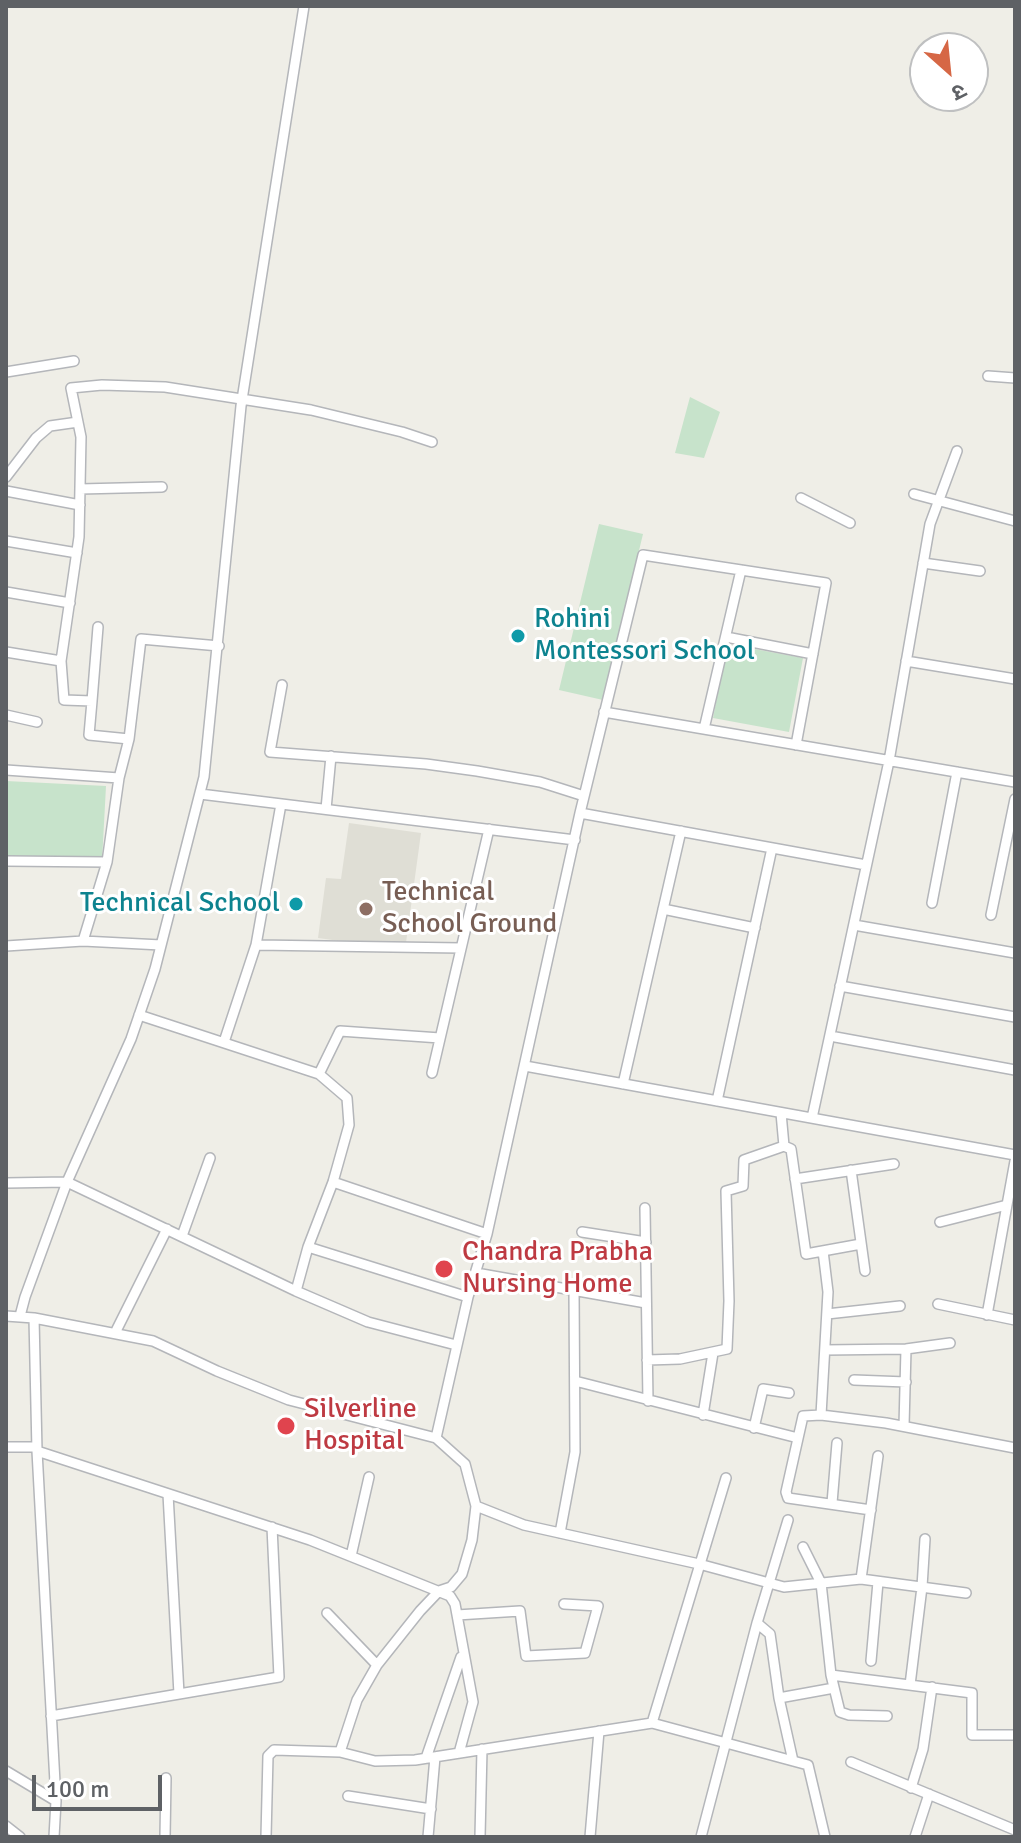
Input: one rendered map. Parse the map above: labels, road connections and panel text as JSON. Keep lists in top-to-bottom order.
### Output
{
  "places": [
    "Rohini Montessori School",
    "Technical School",
    "Technical School Ground",
    "Chandra Prabha Nursing Home",
    "Silverline Hospital"
  ],
  "scale_bar": "100 m",
  "north": "bottom right"
}
